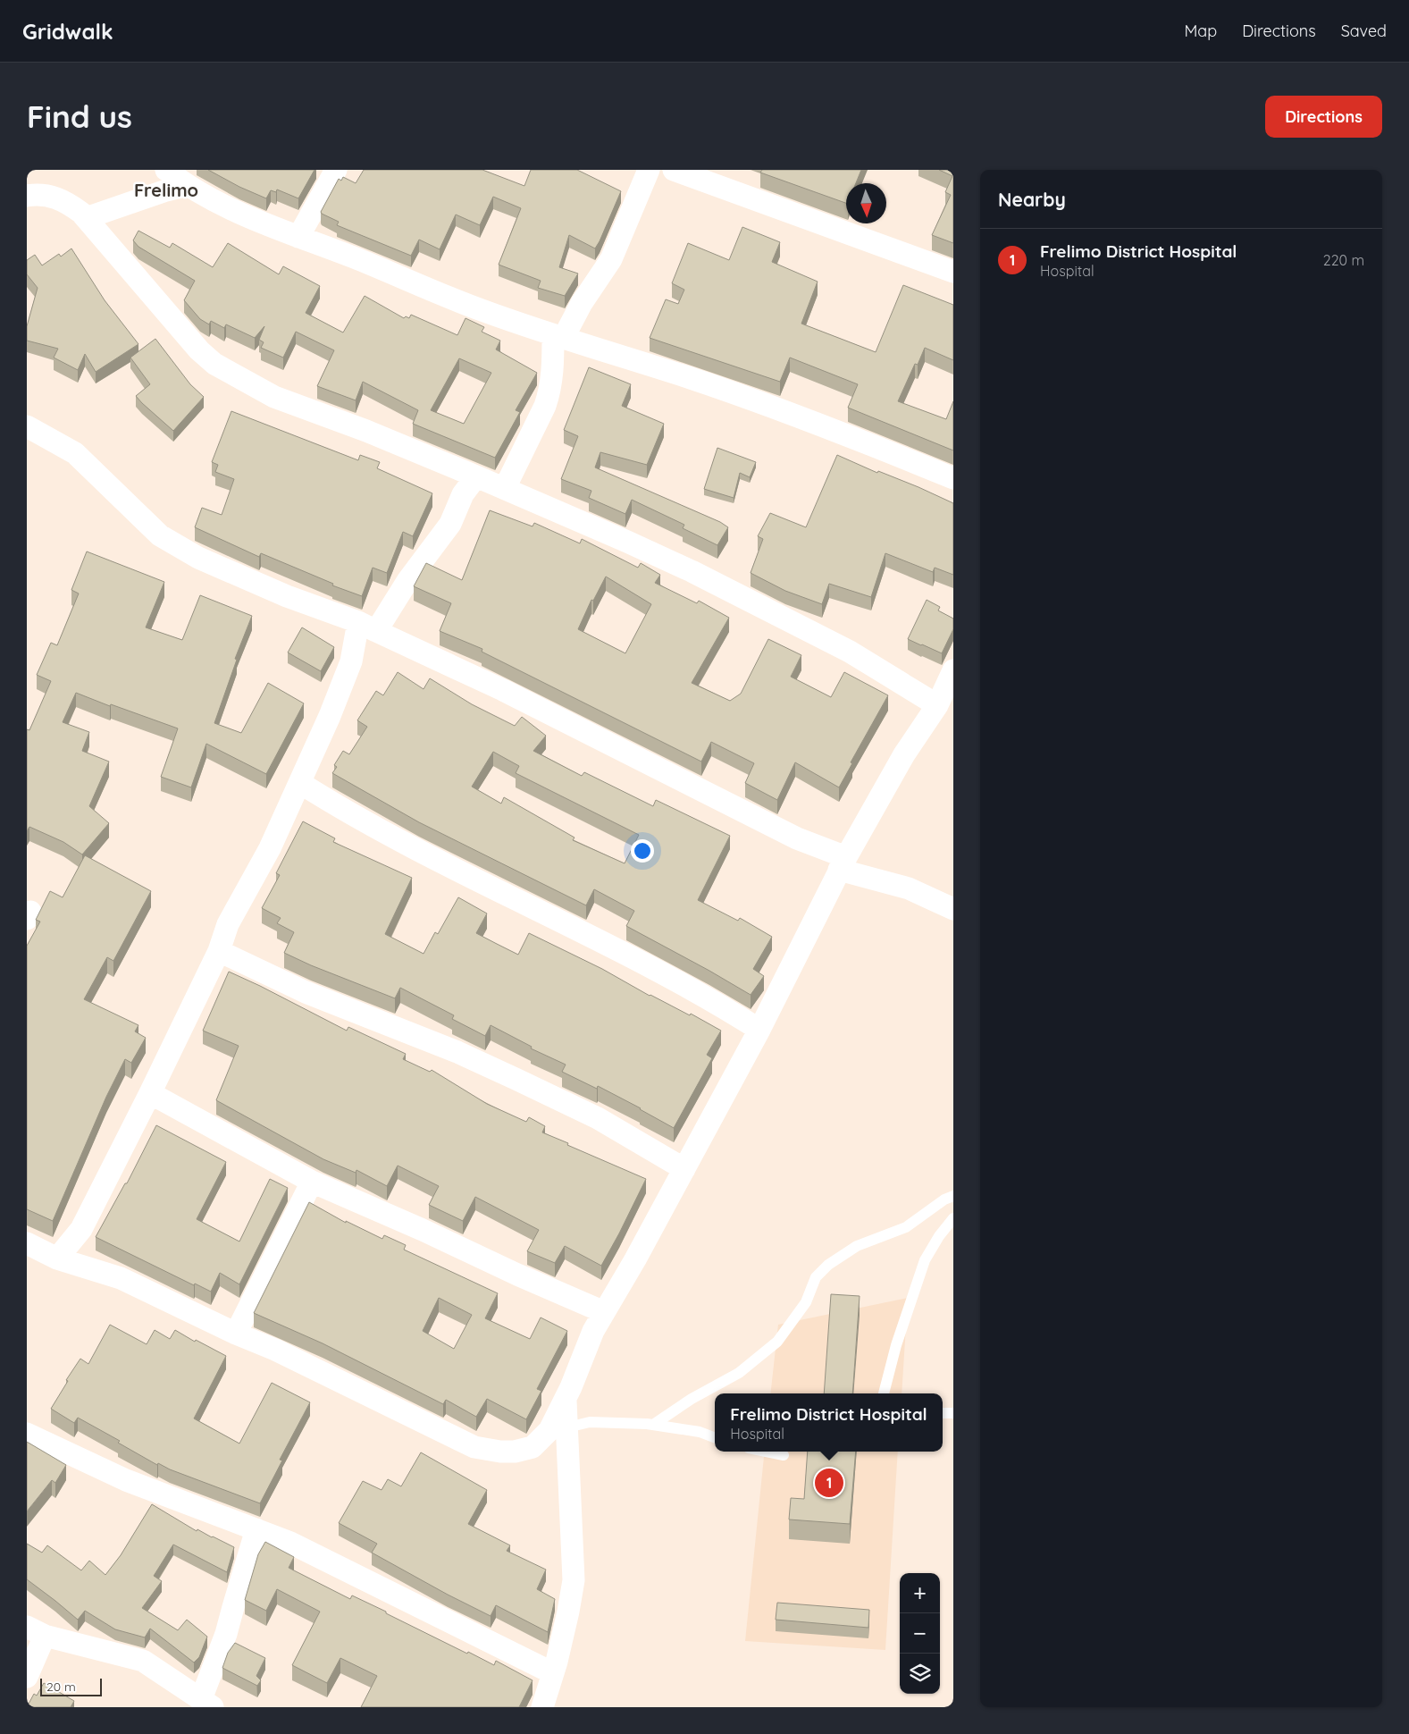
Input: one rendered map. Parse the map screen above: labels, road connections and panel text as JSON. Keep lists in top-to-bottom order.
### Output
{
  "districts": ["Frelimo"],
  "scale_bar": "20 m",
  "north": "bottom",
  "page": {
    "header": "Gridwalk",
    "nav": ["Map", "Directions", "Saved"],
    "buttons": "Directions",
    "title": "Find us",
    "heading": "Nearby",
    "list": [
      {
        "mark": "1",
        "name": "Frelimo District Hospital",
        "note": "Hospital",
        "value": "220 m"
      }
    ],
    "popup": ["Frelimo District Hospital", "Hospital"],
    "pins": "1",
    "map_buttons": ["+", "−"],
    "scale": "20 m"
  }
}
